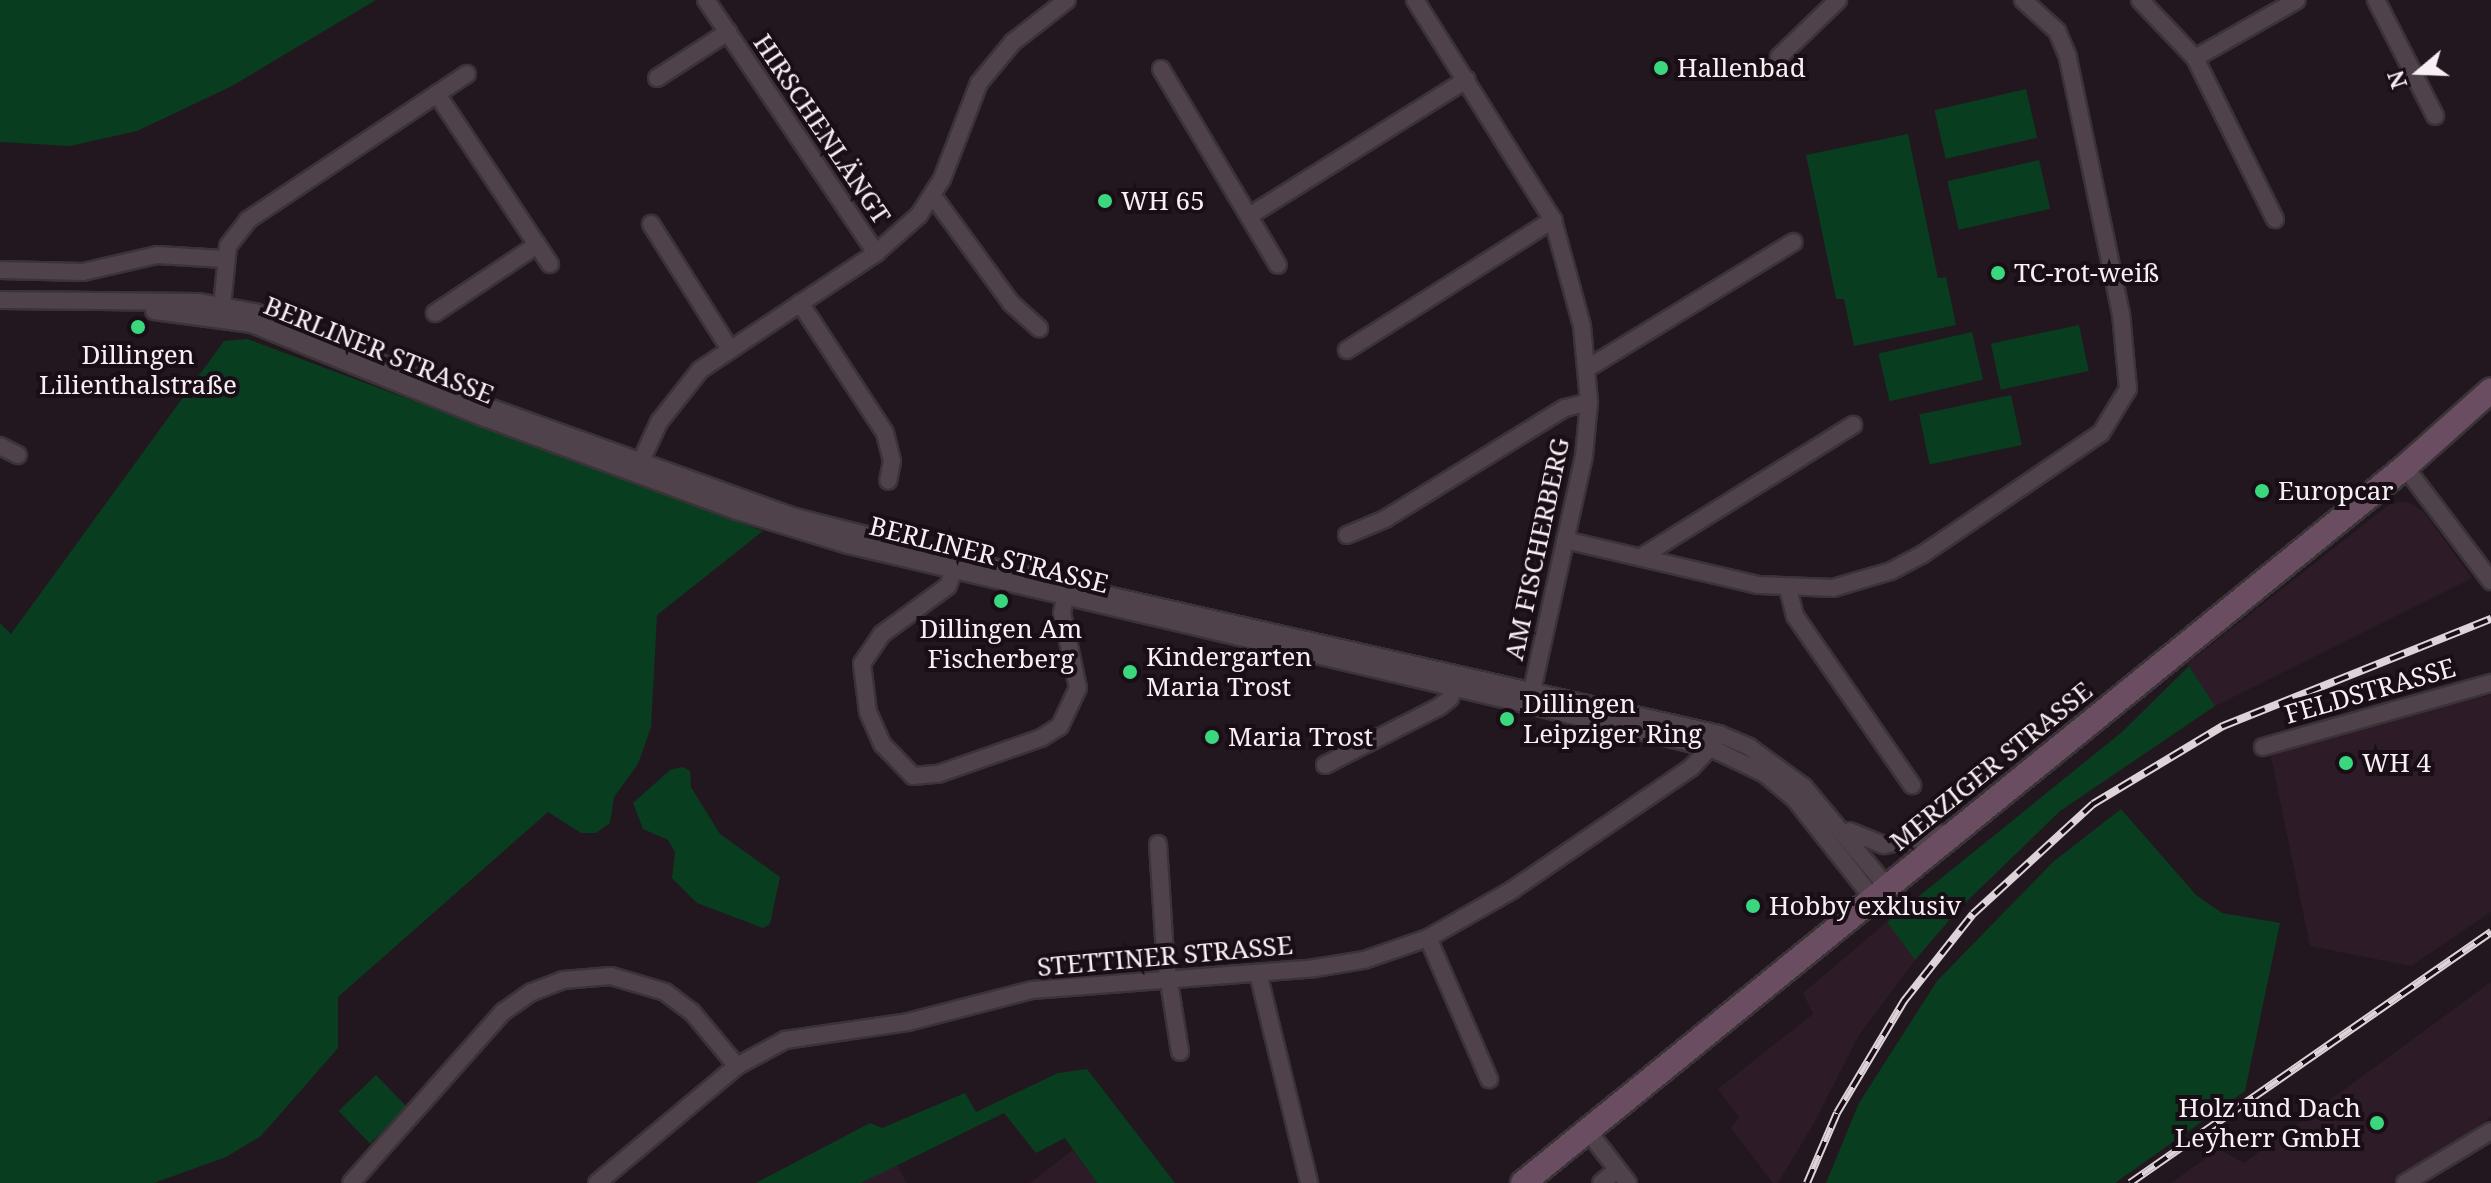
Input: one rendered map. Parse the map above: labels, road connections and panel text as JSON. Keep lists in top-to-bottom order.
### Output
{
  "streets": {
    "main road": ["MERZIGER STRASSE"],
    "street": [
      "HIRSCHENLÄNGT",
      "BERLINER STRASSE",
      "AM FISCHERBERG",
      "FELDSTRASSE",
      "STETTINER STRASSE"
    ]
  },
  "crossings": [
    ["BERLINER STRASSE", "AM FISCHERBERG"],
    ["BERLINER STRASSE", "MERZIGER STRASSE"],
    ["BERLINER STRASSE", "STETTINER STRASSE"]
  ],
  "places": [
    "Hallenbad",
    "WH 65",
    "TC-rot-weiß",
    "Dillingen Lilienthalstraße",
    "Europcar",
    "Dillingen Am Fischerberg",
    "Kindergarten Maria Trost",
    "Dillingen Leipziger Ring",
    "Maria Trost",
    "WH 4",
    "Hobby exklusiv",
    "Holz und Dach Leyherr GmbH"
  ],
  "north": "left"
}
